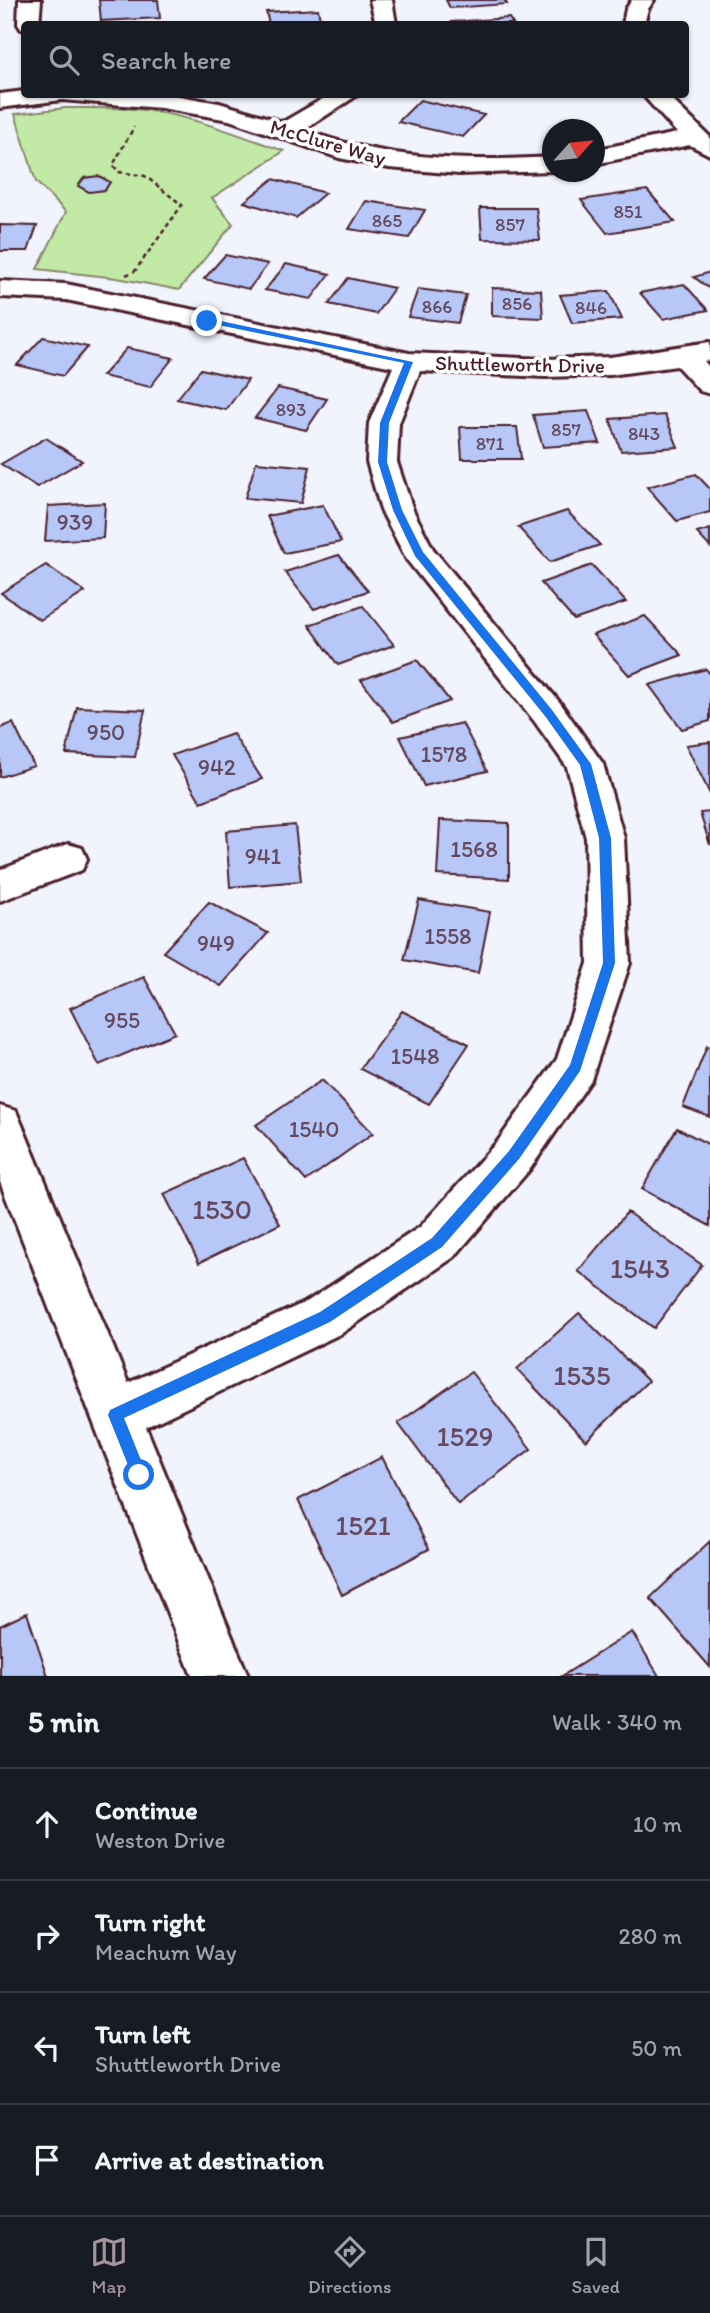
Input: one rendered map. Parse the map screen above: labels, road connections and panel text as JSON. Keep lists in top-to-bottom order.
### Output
{
  "streets": {
    "street": ["McClure Way", "Shuttleworth Drive"]
  },
  "house_numbers": [
    "851",
    "865",
    "857",
    "856",
    "866",
    "846",
    "893",
    "857",
    "843",
    "871",
    "939",
    "950",
    "1578",
    "942",
    "1568",
    "941",
    "1558",
    "949",
    "955",
    "1548",
    "1540",
    "1530",
    "1543",
    "1535",
    "1529",
    "1521"
  ],
  "north": "top right",
  "page": {
    "search": "Search here",
    "heading": ["5 min", "Walk · 340 m"],
    "list": [
      ["Continue", "Weston Drive", "10 m"],
      ["Turn right", "Meachum Way", "280 m"],
      ["Turn left", "Shuttleworth Drive", "50 m"],
      "Arrive at destination"
    ],
    "nav": ["Map", "Directions", "Saved"]
  }
}
